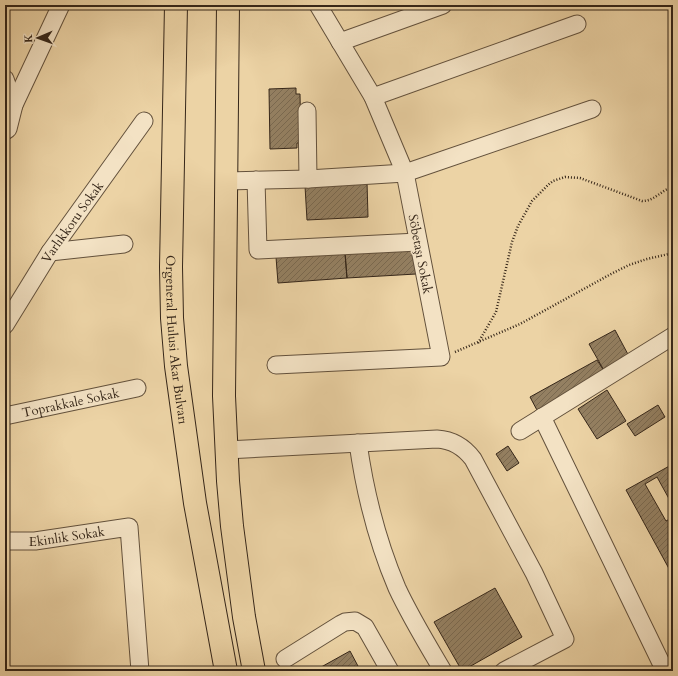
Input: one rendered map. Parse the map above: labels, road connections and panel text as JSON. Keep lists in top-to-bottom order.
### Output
{
  "streets": {
    "main road": ["Orgeneral Hulusi Akar Bulvarı"],
    "street": [
      "Varlıkkoru Sokak",
      "Söbetaşı Sokak",
      "Toprakkale Sokak",
      "Ekinlik Sokak"
    ]
  },
  "north": "left"
}
